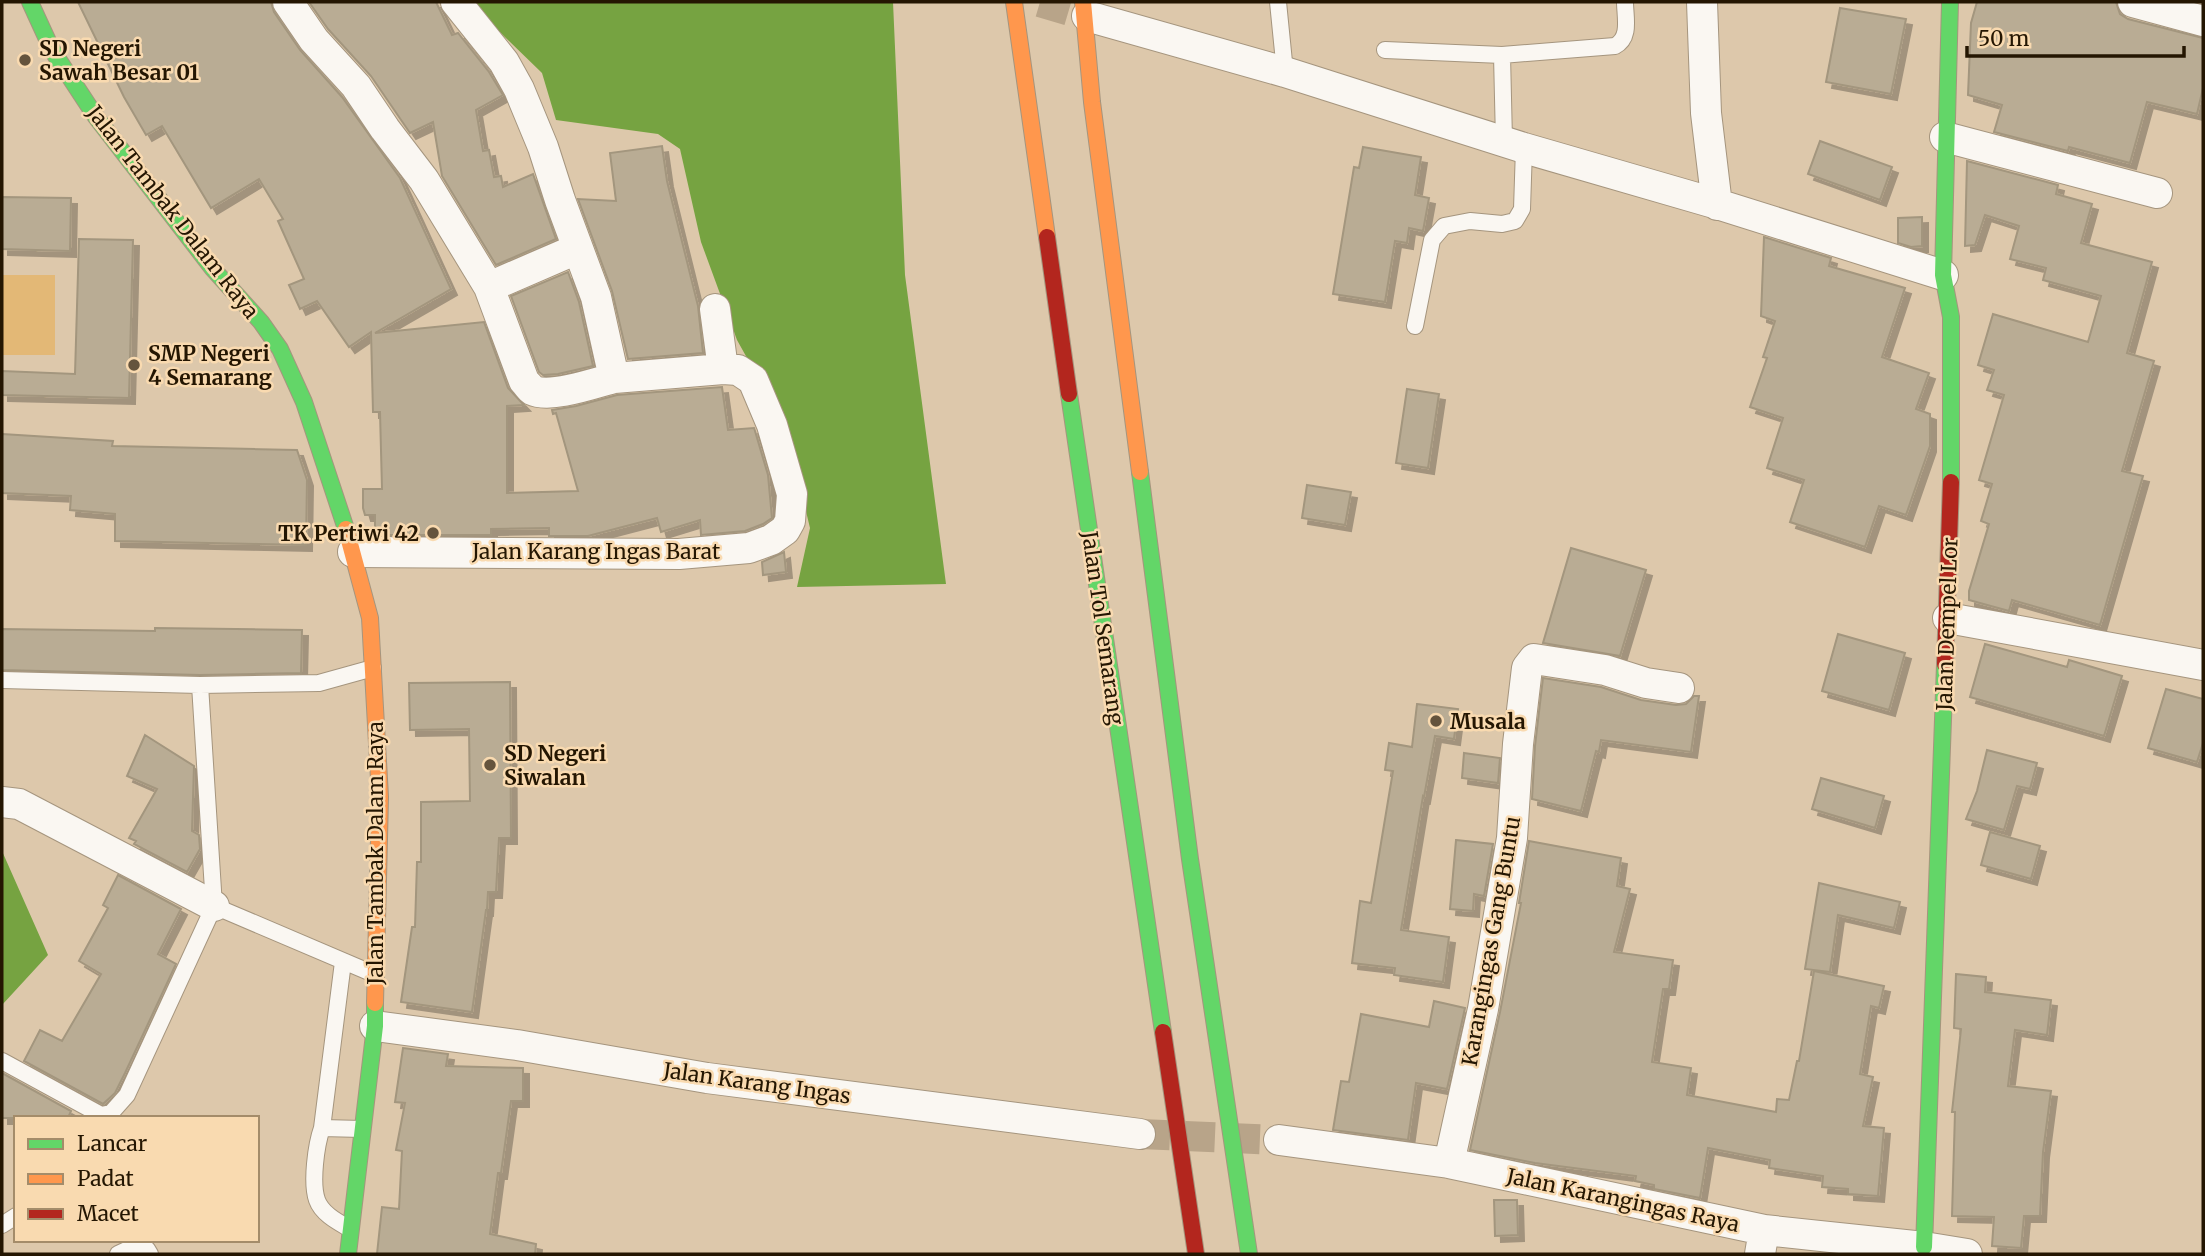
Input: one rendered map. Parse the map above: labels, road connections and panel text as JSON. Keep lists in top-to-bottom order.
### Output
{
  "streets": {
    "main road": ["Jalan Tambak Dalam Raya", "Jalan Dempel Lor", "Jalan Tol Semarang"],
    "street": [
      "Jalan Karang Ingas Barat",
      "Karangingas Gang Buntu",
      "Jalan Karang Ingas",
      "Jalan Karangingas Raya"
    ]
  },
  "crossings": [
    ["Jalan Tambak Dalam Raya", "Jalan Karang Ingas Barat"],
    ["Jalan Tambak Dalam Raya", "Jalan Karang Ingas"],
    ["Jalan Dempel Lor", "Jalan Karangingas Raya"],
    ["Karangingas Gang Buntu", "Jalan Karangingas Raya"]
  ],
  "places": [
    "SD Negeri Sawah Besar 01",
    "SMP Negeri 4 Semarang",
    "TK Pertiwi 42",
    "Musala",
    "SD Negeri Siwalan"
  ],
  "legend": ["Lancar", "Padat", "Macet"],
  "scale_bar": "50 m"
}
